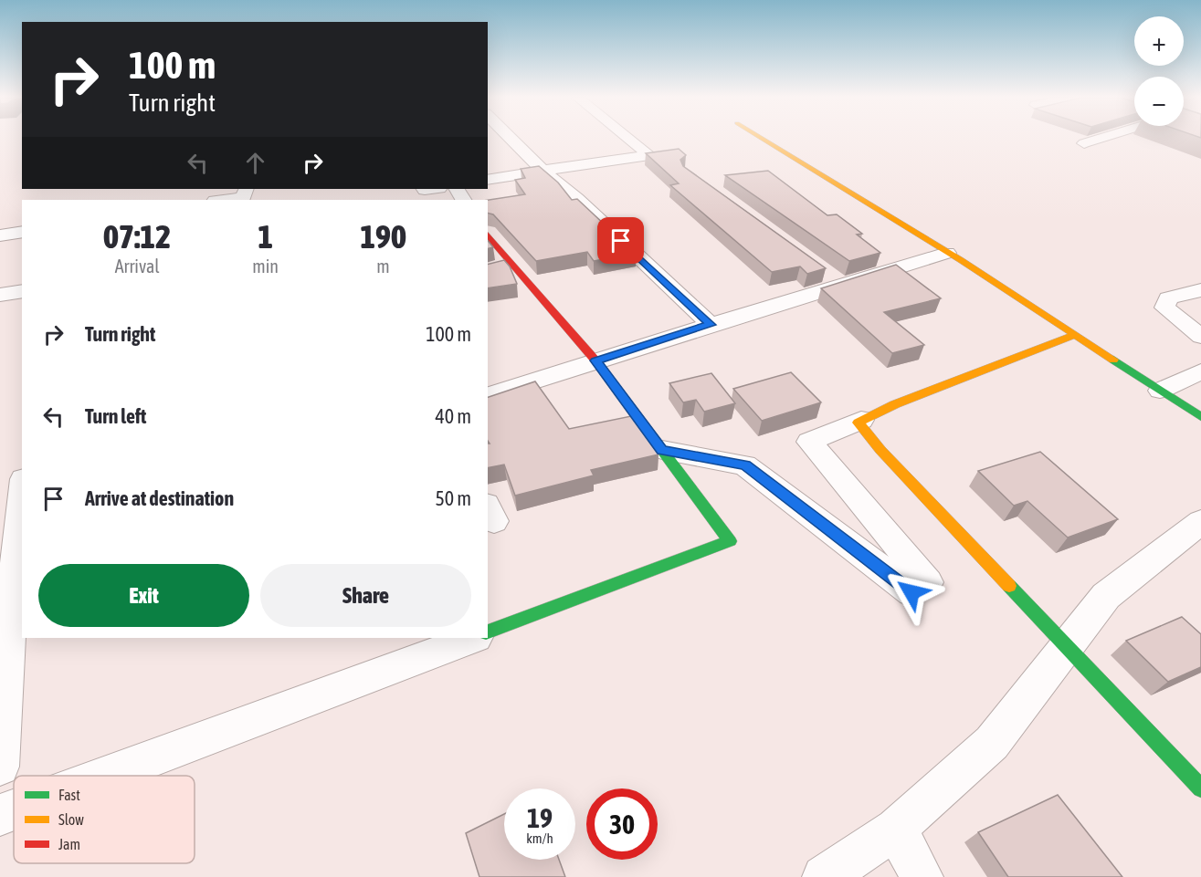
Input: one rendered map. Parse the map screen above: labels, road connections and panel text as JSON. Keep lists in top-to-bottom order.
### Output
{
  "legend": ["Fast", "Slow", "Jam"],
  "page": {
    "map_buttons": ["+", "−"],
    "turn": ["100 m", "Turn right"],
    "eta": [
      "07:12",
      "Arrival",
      "1",
      "min",
      "190",
      "m"
    ],
    "list": [
      {
        "name": "Turn right",
        "value": "100 m"
      },
      {
        "name": "Turn left",
        "value": "40 m"
      },
      {
        "name": "Arrive at destination",
        "value": "50 m"
      }
    ],
    "buttons": ["Exit", "Share"],
    "speed": "19 km/h",
    "limit": "30"
  }
}
